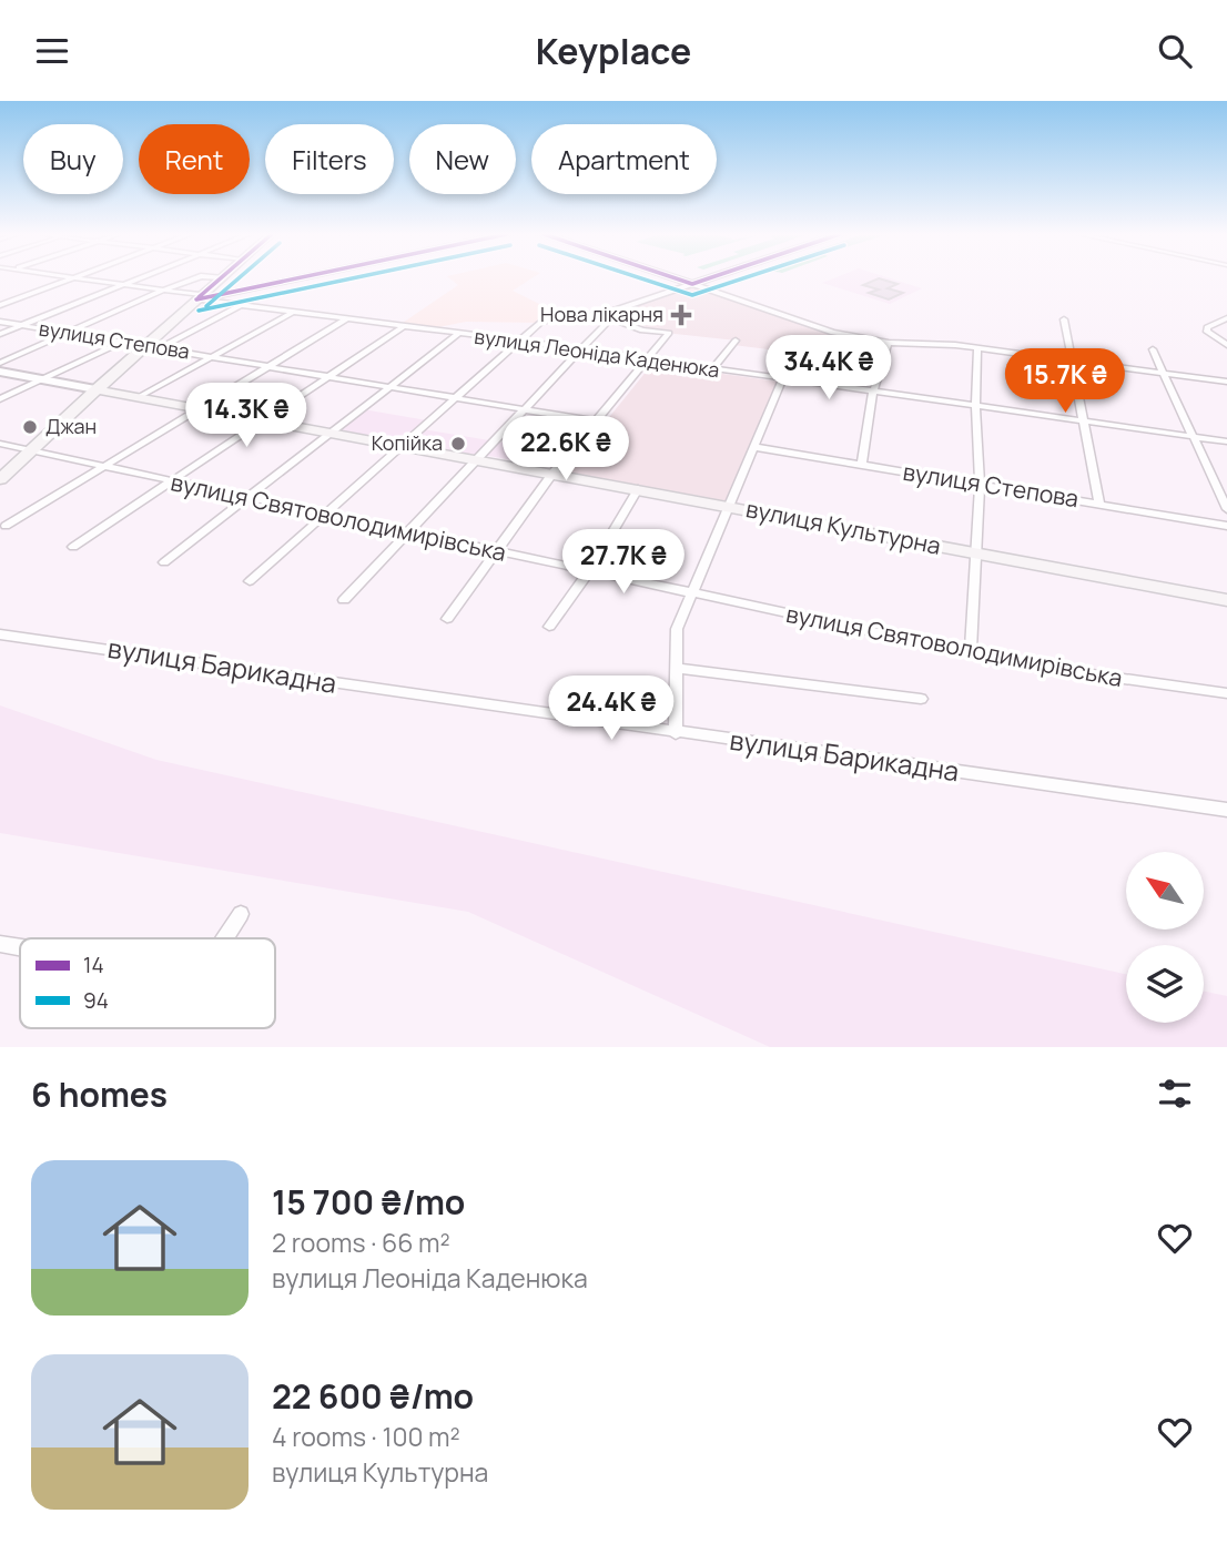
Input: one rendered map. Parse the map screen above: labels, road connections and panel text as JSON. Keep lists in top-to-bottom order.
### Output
{
  "streets": {
    "main road": ["вулиця Культурна"],
    "street": [
      "вулиця Степова",
      "вулиця Леоніда Каденюка",
      "вулиця Святоволодимирівська",
      "вулиця Барикадна"
    ]
  },
  "places": {
    "health": ["Нова лікарня"],
    "other": ["Джан", "Копійка"]
  },
  "lines": ["transit line 14", "transit line 94"],
  "legend": ["14", "94"],
  "north": "top left",
  "page": {
    "header": "Keyplace",
    "chip": [
      "Buy",
      "Rent",
      "Filters",
      "New",
      "Apartment"
    ],
    "price": [
      "34.4K ₴",
      "15.7K ₴",
      "14.3K ₴",
      "22.6K ₴",
      "27.7K ₴",
      "24.4K ₴"
    ],
    "heading": "6 homes",
    "list": [
      {
        "name": "15 700 ₴/mo",
        "note": "2 rooms · 66 m² · вулиця Леоніда Каденюка"
      },
      {
        "name": "22 600 ₴/mo",
        "note": "4 rooms · 100 m² · вулиця Культурна"
      }
    ]
  }
}
